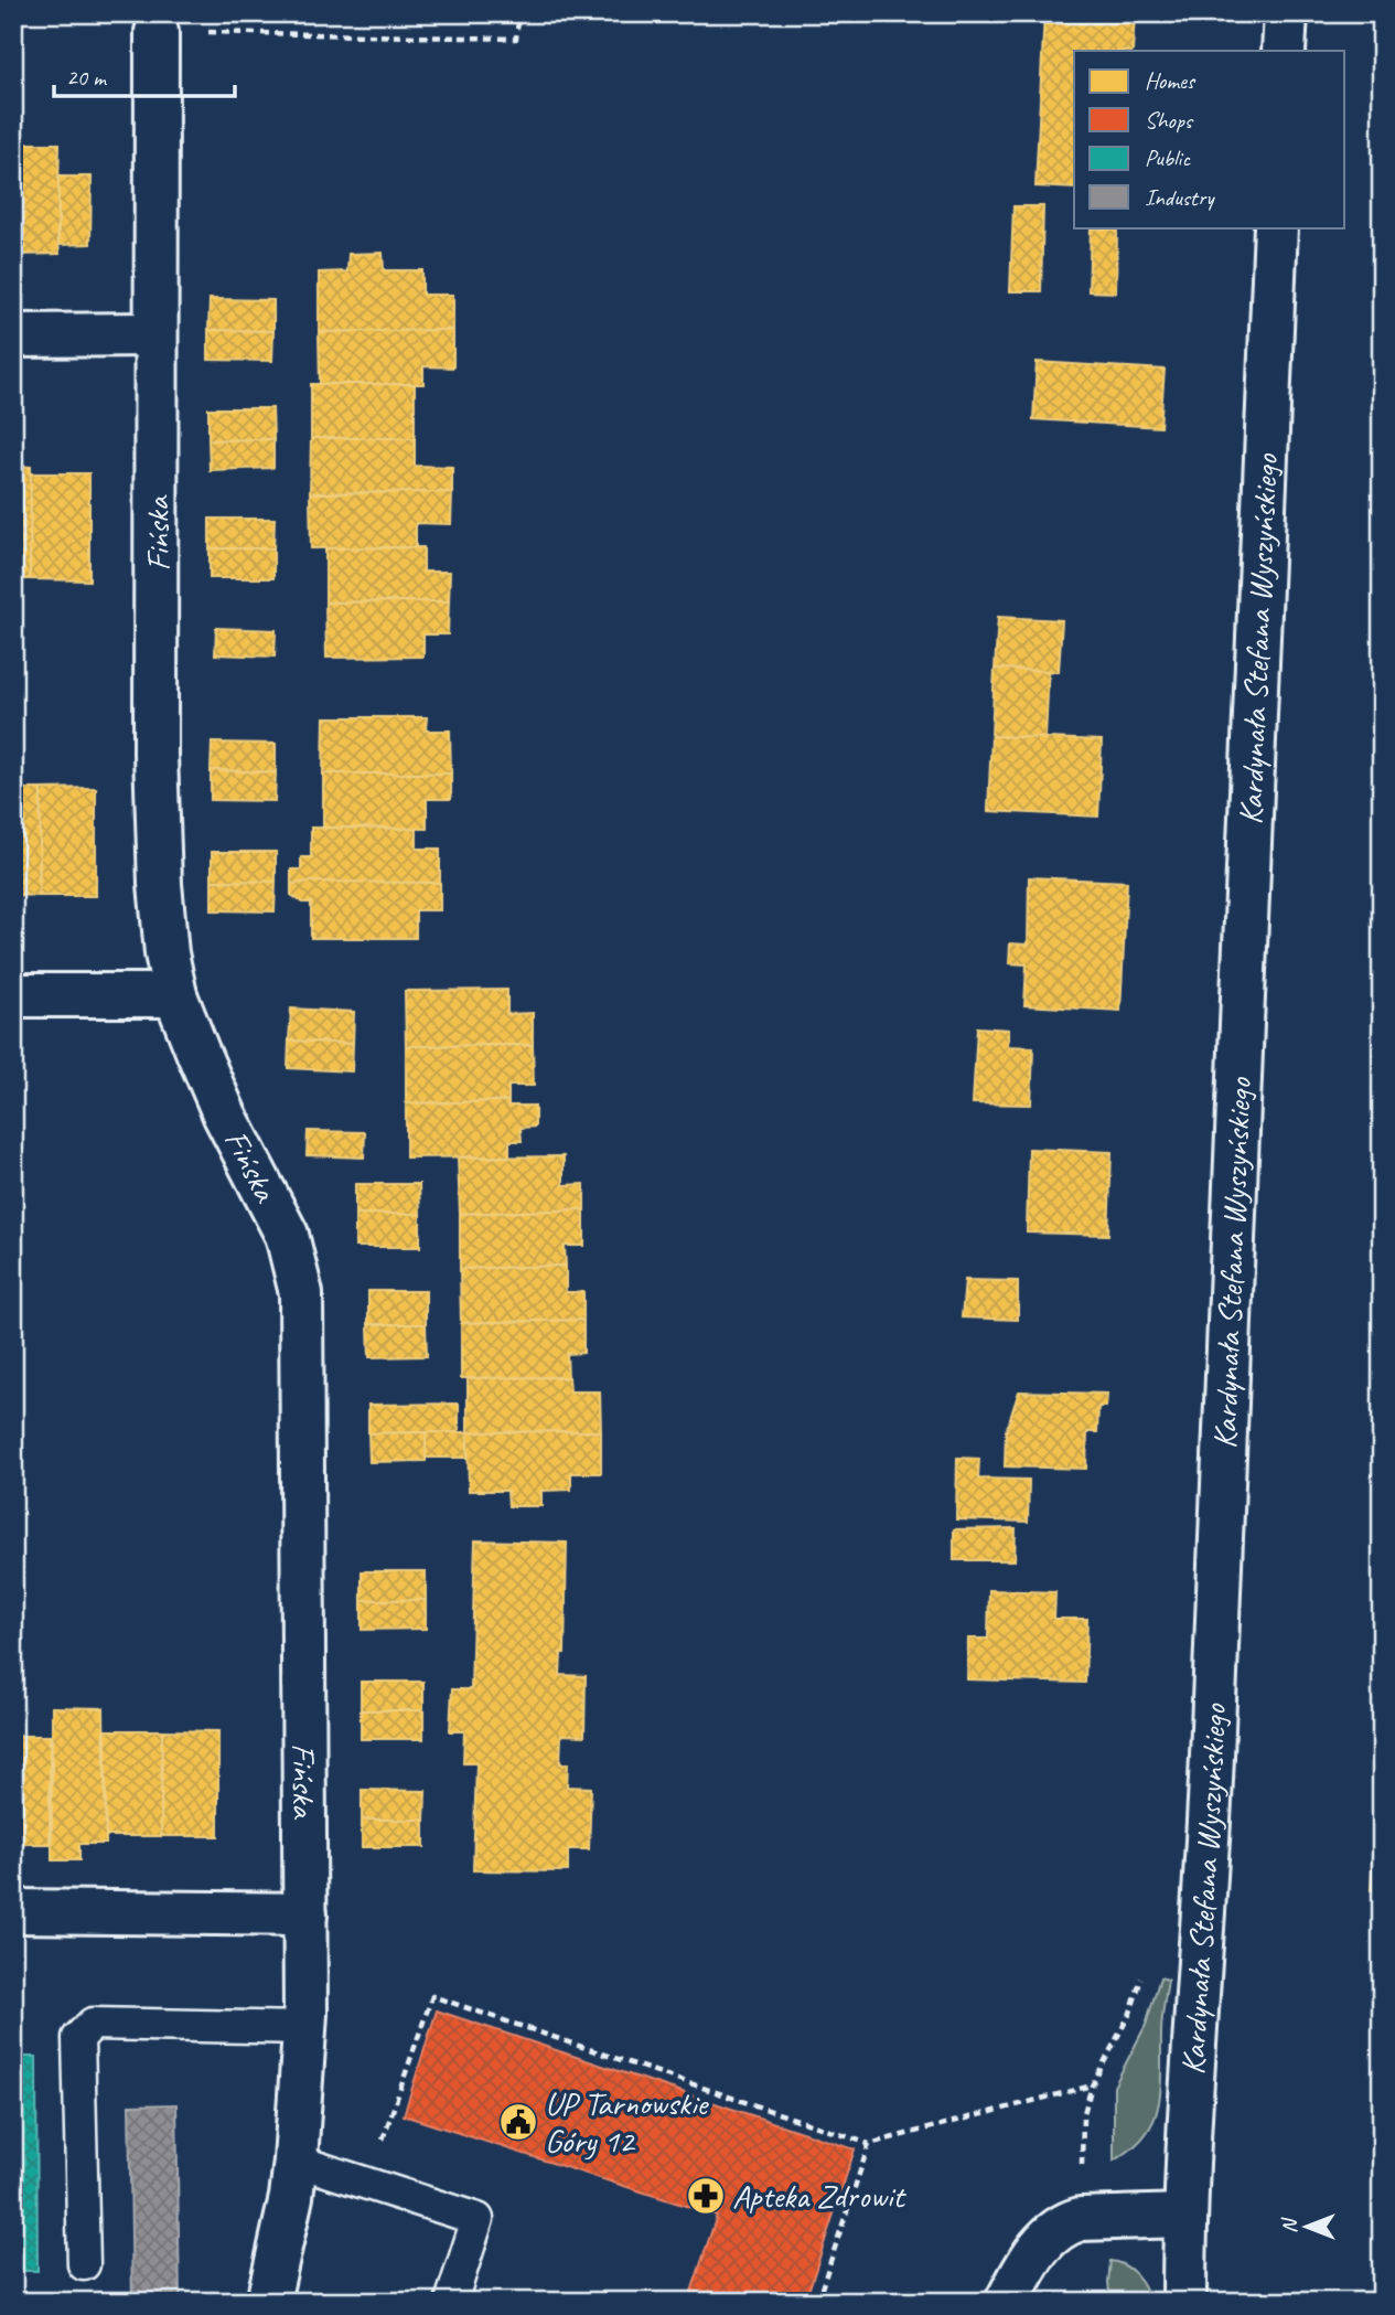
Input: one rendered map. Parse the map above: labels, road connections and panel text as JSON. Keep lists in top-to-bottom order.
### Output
{
  "streets": {
    "street": ["Fińska", "Kardynała Stefana Wyszyńskiego"]
  },
  "places": {
    "public building": ["UP Tarnowskie Góry 12"],
    "pharmacy": ["Apteka Zdrowit"]
  },
  "legend": [
    "Homes",
    "Shops",
    "Public",
    "Industry"
  ],
  "scale_bar": "20 m",
  "north": "left"
}
